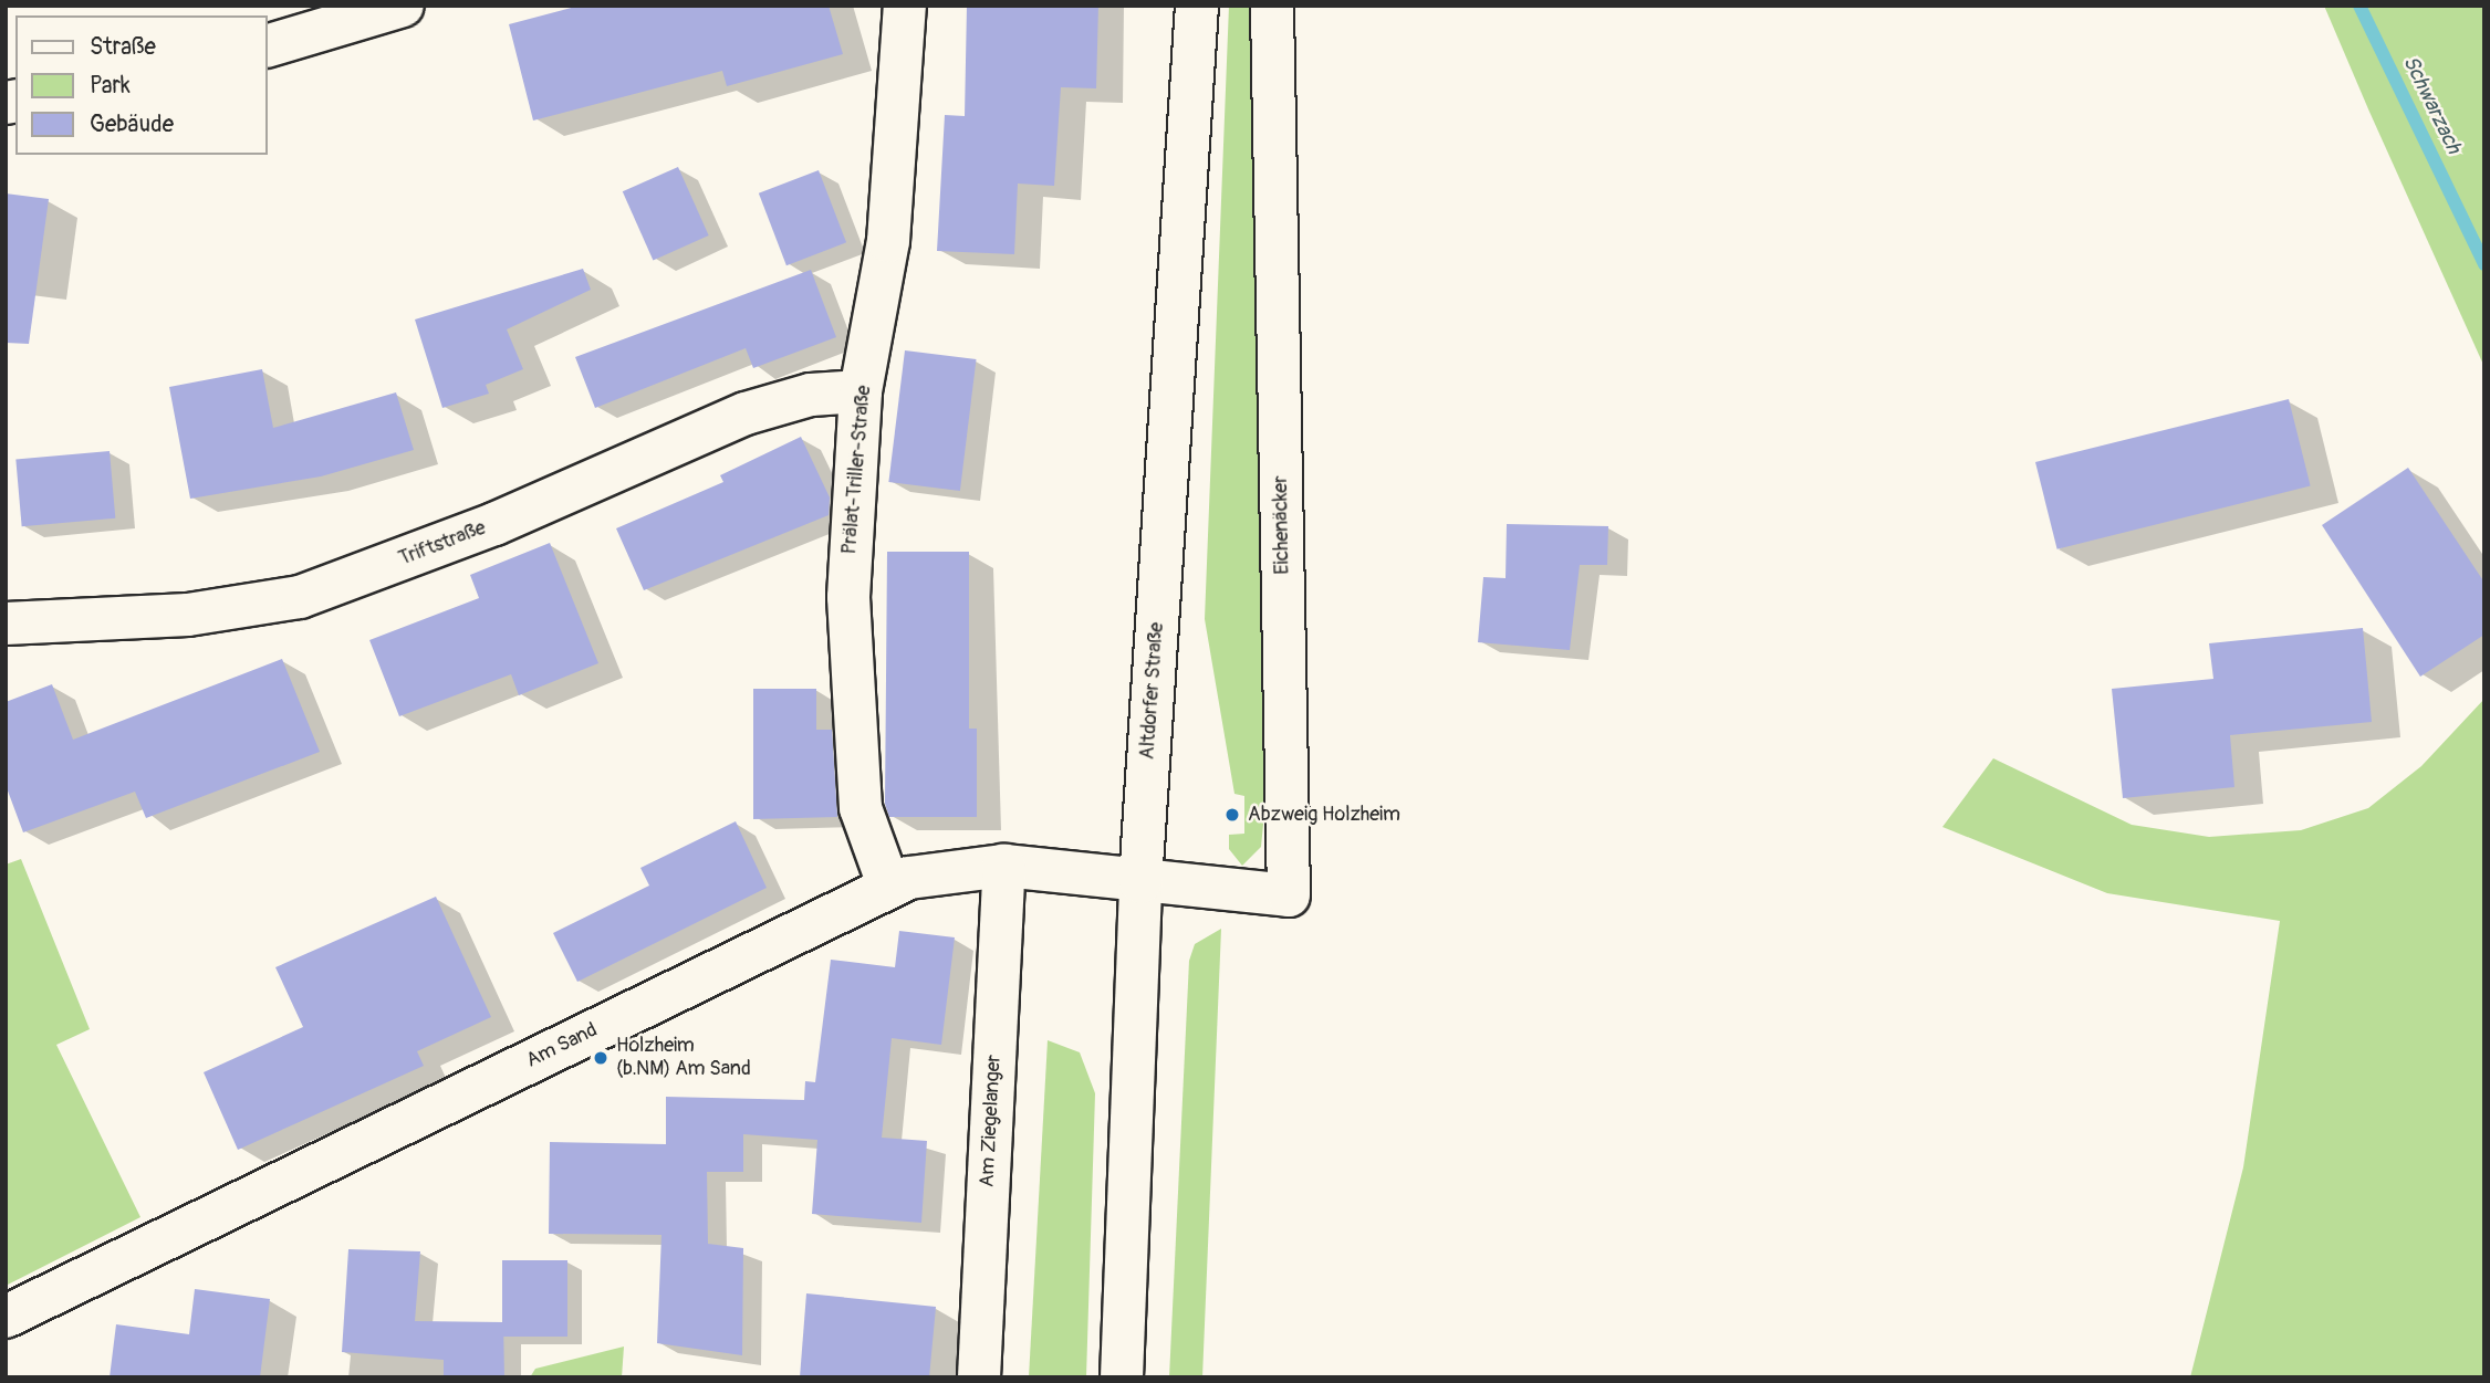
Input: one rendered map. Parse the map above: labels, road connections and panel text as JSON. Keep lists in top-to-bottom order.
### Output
{
  "streets": {
    "street": [
      "Prälat-Triller-Straße",
      "Eichenäcker",
      "Triftstraße",
      "Altdorfer Straße",
      "Am Sand",
      "Am Ziegelanger"
    ]
  },
  "crossings": [
    ["Prälat-Triller-Straße", "Triftstraße"],
    ["Prälat-Triller-Straße", "Am Sand"],
    ["Eichenäcker", "Altdorfer Straße"],
    ["Eichenäcker", "Am Sand"],
    ["Altdorfer Straße", "Am Sand"],
    ["Am Sand", "Am Ziegelanger"]
  ],
  "water": ["Schwarzach"],
  "places": ["Abzweig Holzheim", "Holzheim (b.NM) Am Sand"],
  "legend": ["Straße", "Park", "Gebäude"]
}
